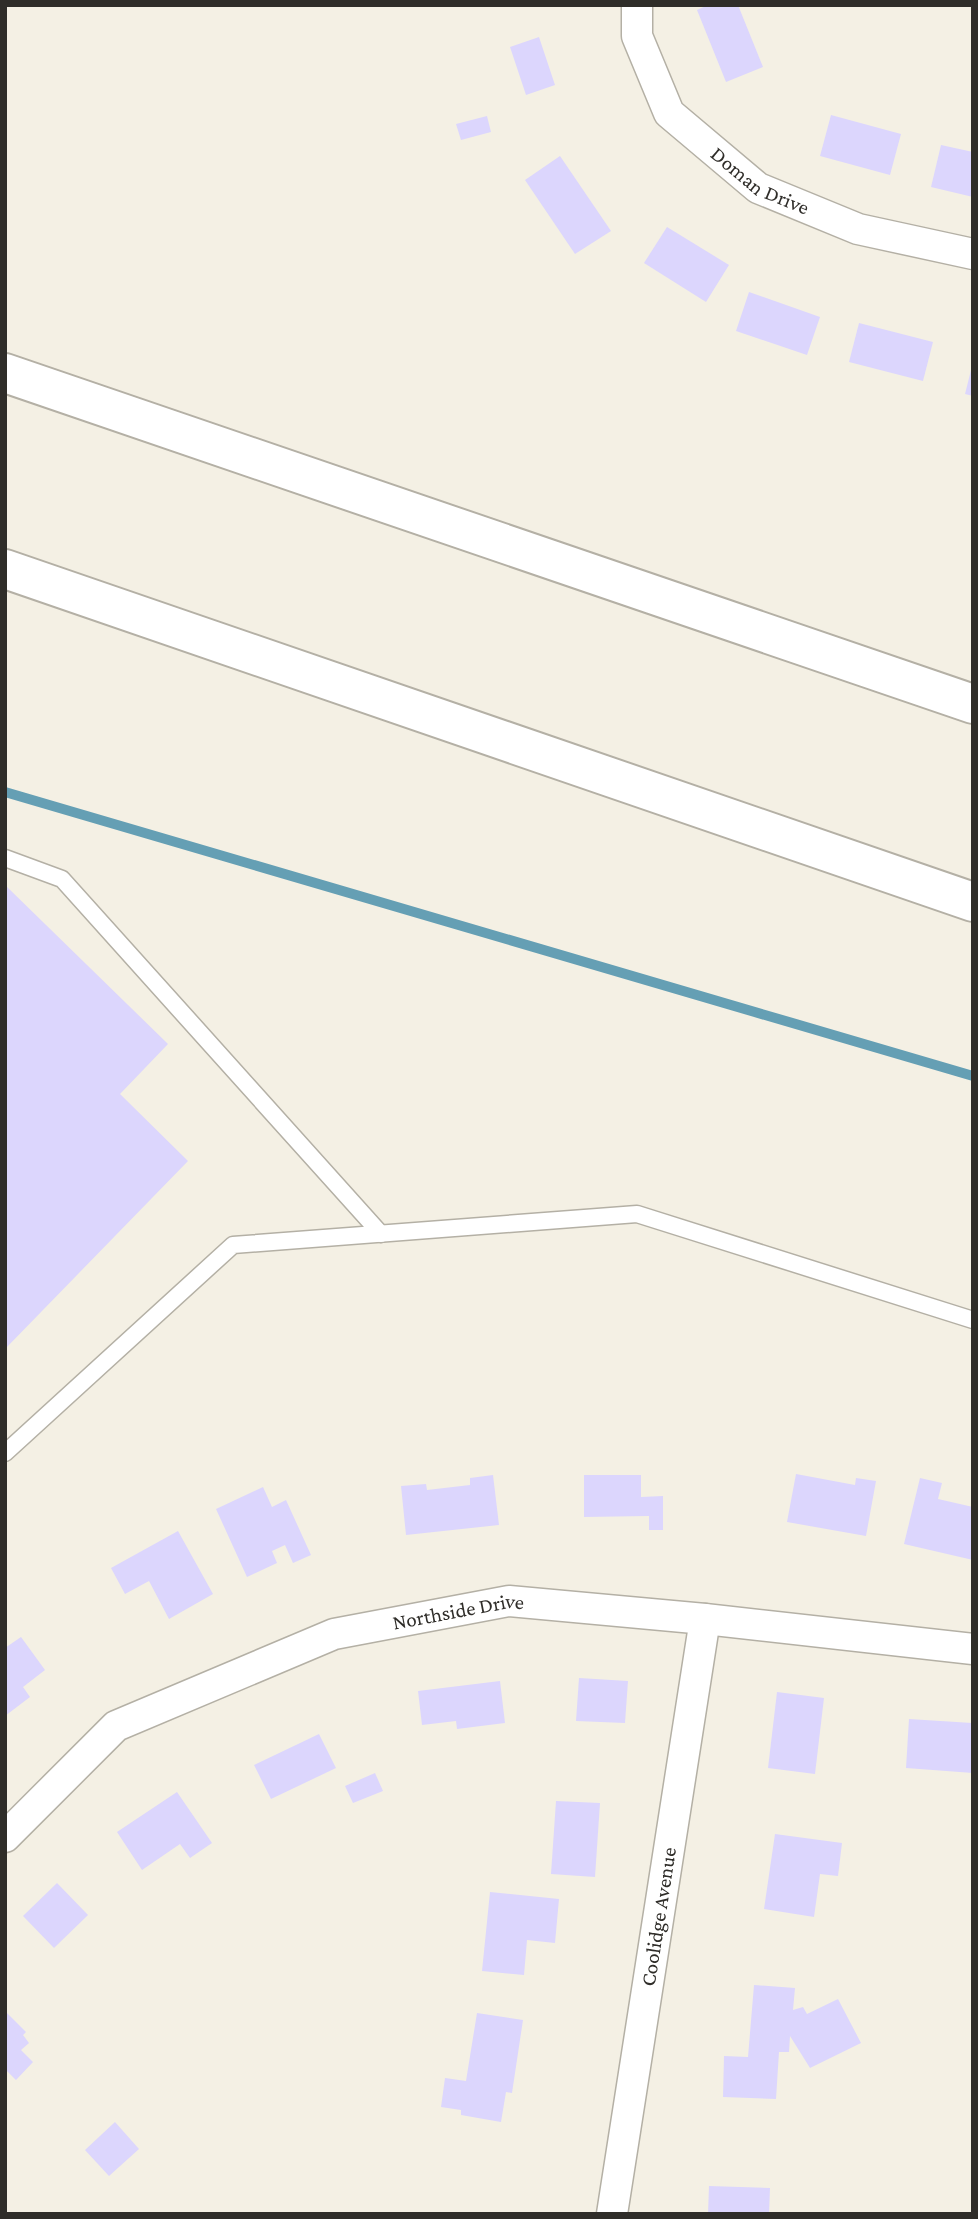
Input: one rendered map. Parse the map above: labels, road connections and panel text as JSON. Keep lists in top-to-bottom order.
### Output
{
  "streets": {
    "street": ["Doman Drive", "Northside Drive", "Coolidge Avenue"]
  },
  "crossings": [
    ["Northside Drive", "Coolidge Avenue"]
  ]
}
